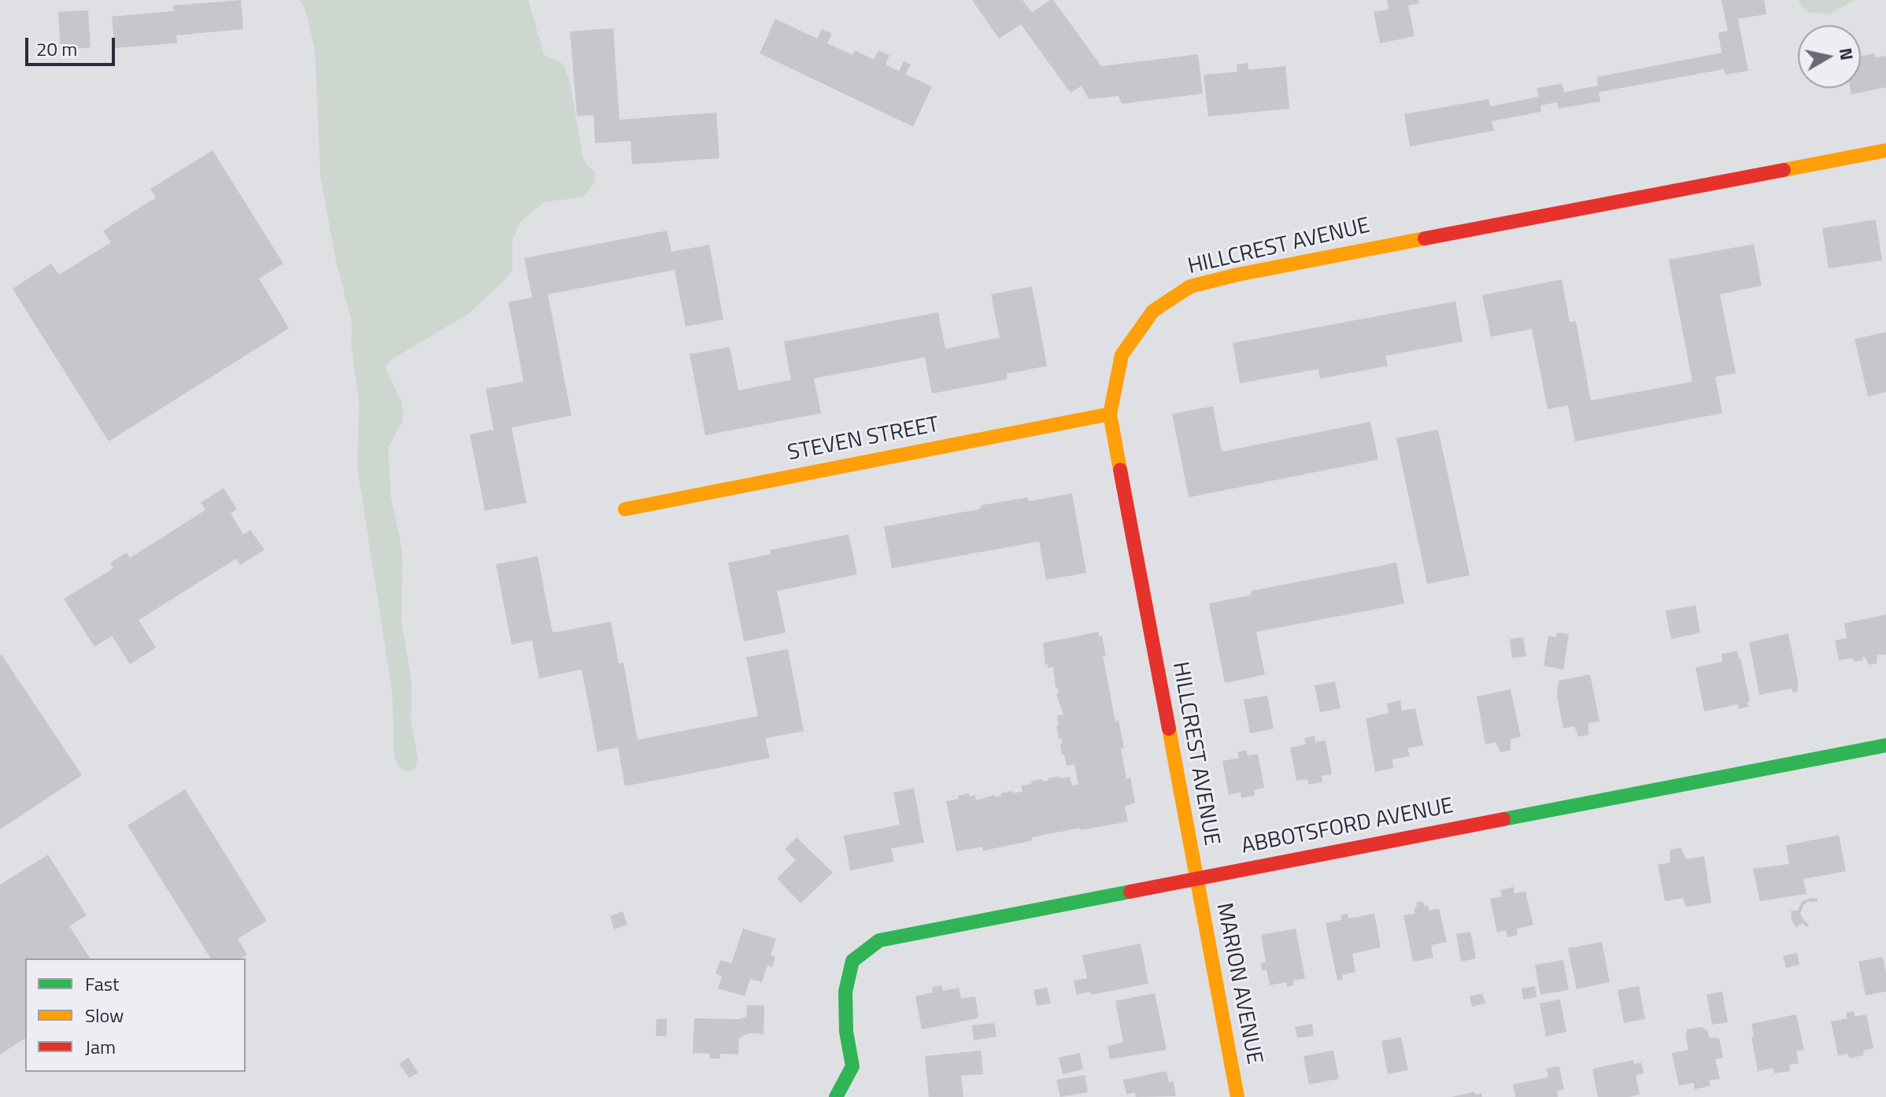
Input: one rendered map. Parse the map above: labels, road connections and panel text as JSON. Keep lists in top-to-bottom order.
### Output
{
  "streets": {
    "street": [
      "HILLCREST AVENUE",
      "STEVEN STREET",
      "ABBOTSFORD AVENUE",
      "MARION AVENUE"
    ]
  },
  "crossings": [
    ["HILLCREST AVENUE", "STEVEN STREET"],
    ["HILLCREST AVENUE", "ABBOTSFORD AVENUE"],
    ["HILLCREST AVENUE", "MARION AVENUE"],
    ["ABBOTSFORD AVENUE", "MARION AVENUE"]
  ],
  "legend": ["Fast", "Slow", "Jam"],
  "scale_bar": "20 m",
  "north": "right"
}
